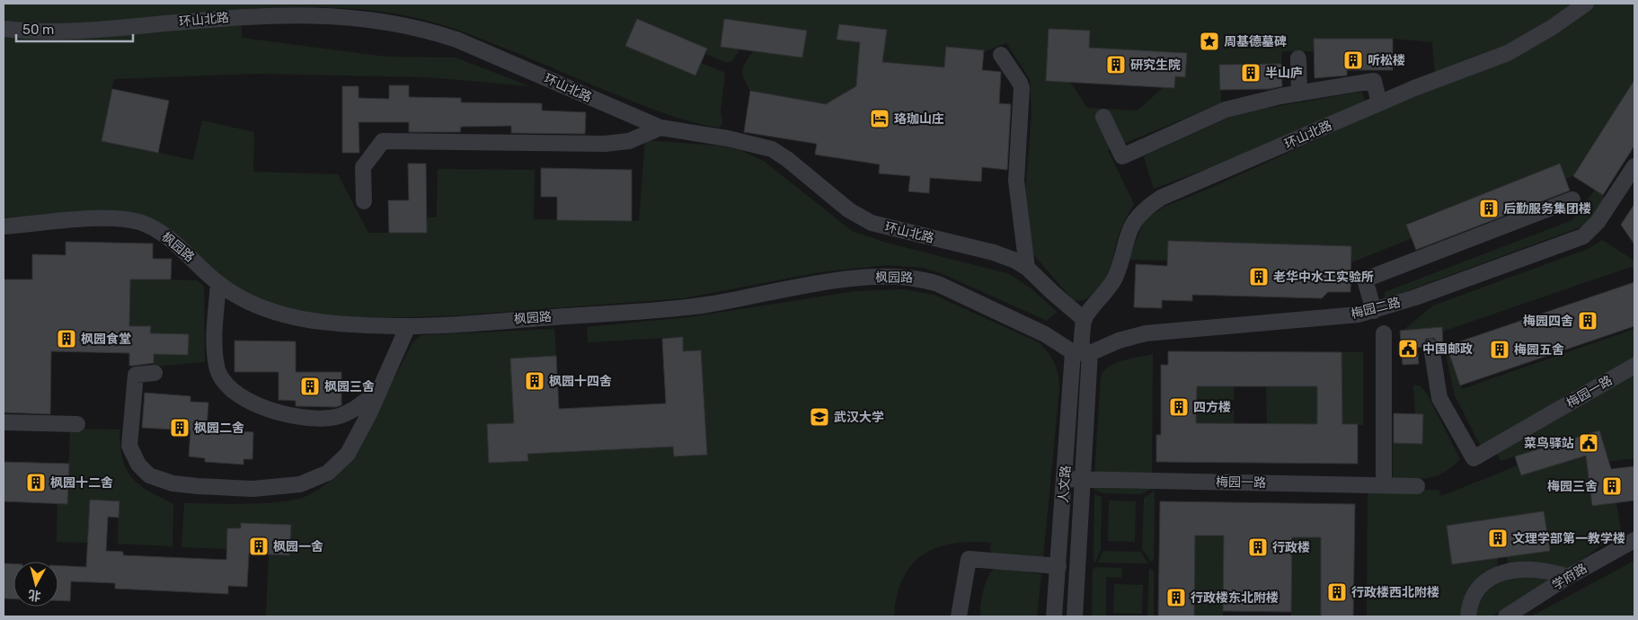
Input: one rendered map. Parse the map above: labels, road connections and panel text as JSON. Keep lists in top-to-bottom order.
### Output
{
  "streets": {
    "street": [
      "环山北路",
      "枫园路",
      "梅园二路",
      "梅园一路",
      "人文路",
      "学府路"
    ]
  },
  "crossings": [
    ["枫园路", "梅园二路"],
    ["枫园路", "人文路"],
    ["梅园二路", "人文路"],
    ["梅园一路", "人文路"]
  ],
  "places": {
    "place": ["周基德墓碑"],
    "building": [
      "听松楼",
      "研究生院",
      "半山庐",
      "后勤服务集团楼",
      "老华中水工实验所",
      "梅园四舍",
      "枫园食堂",
      "梅园五舍",
      "枫园十四舍",
      "枫园三舍",
      "四方楼",
      "枫园二舍",
      "枫园十二舍",
      "梅园三舍",
      "文理学部第一教学楼",
      "枫园一舍",
      "行政楼",
      "行政楼西北附楼",
      "行政楼东北附楼"
    ],
    "hotel": ["珞珈山庄"],
    "public building": ["中国邮政", "菜鸟驿站"],
    "school or university": ["武汉大学"]
  },
  "scale_bar": "50 m",
  "north": "bottom"
}
